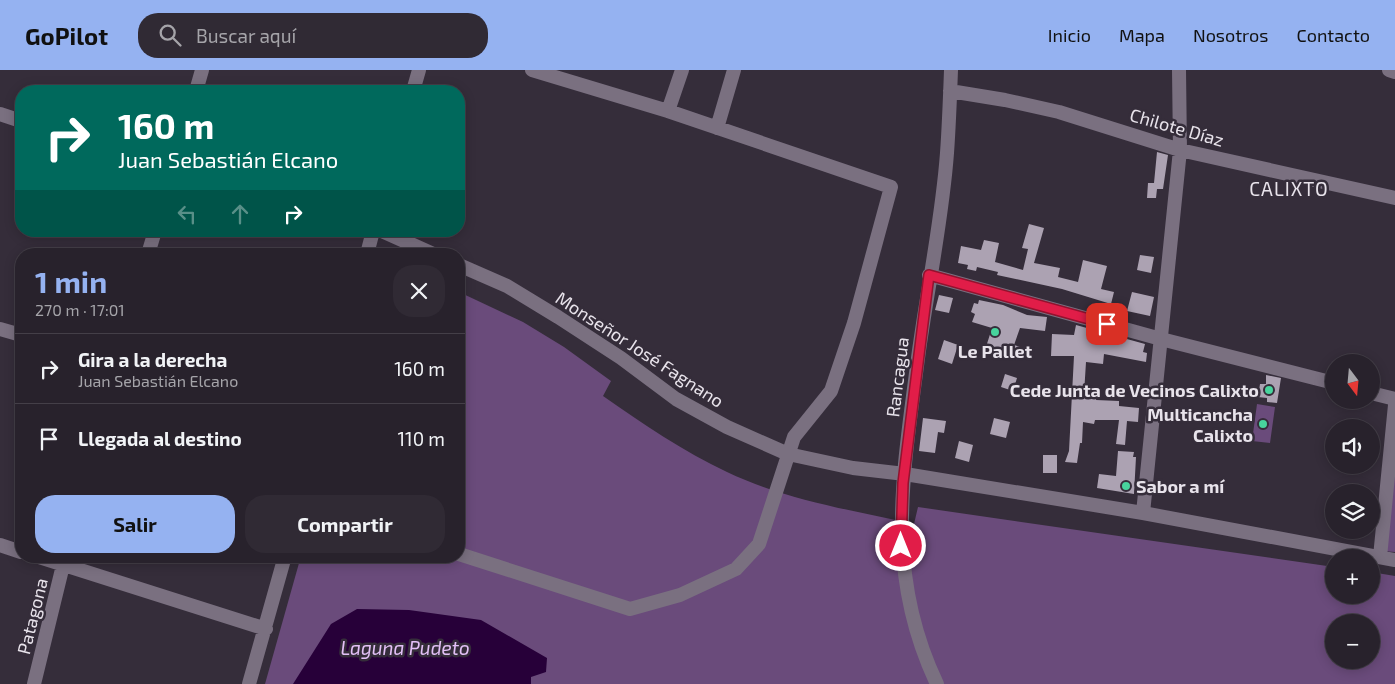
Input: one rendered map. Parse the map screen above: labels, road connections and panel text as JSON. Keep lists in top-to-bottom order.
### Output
{
  "streets": {
    "street": [
      "Chilote Díaz",
      "Monseñor José Fagnano",
      "Rancagua",
      "Patagona"
    ]
  },
  "crossings": [
    ["Chilote Díaz", "Rancagua"],
    ["Monseñor José Fagnano", "Rancagua"]
  ],
  "districts": ["CALIXTO"],
  "water": ["Laguna Pudeto"],
  "places": [
    "Le Pallet",
    "Cede Junta de Vecinos Calixto",
    "Multicancha Calixto",
    "Sabor a mí"
  ],
  "north": "bottom",
  "page": {
    "header": "GoPilot",
    "search": "Buscar aquí",
    "nav": [
      "Inicio",
      "Mapa",
      "Nosotros",
      "Contacto"
    ],
    "turn": ["160 m", "Juan Sebastián Elcano"],
    "heading": ["1 min", "270 m · 17:01"],
    "list": [
      {
        "name": "Gira a la derecha",
        "note": "Juan Sebastián Elcano",
        "value": "160 m"
      },
      {
        "name": "Llegada al destino",
        "value": "110 m"
      }
    ],
    "map_buttons": ["+", "−"],
    "buttons": ["Salir", "Compartir"]
  }
}
